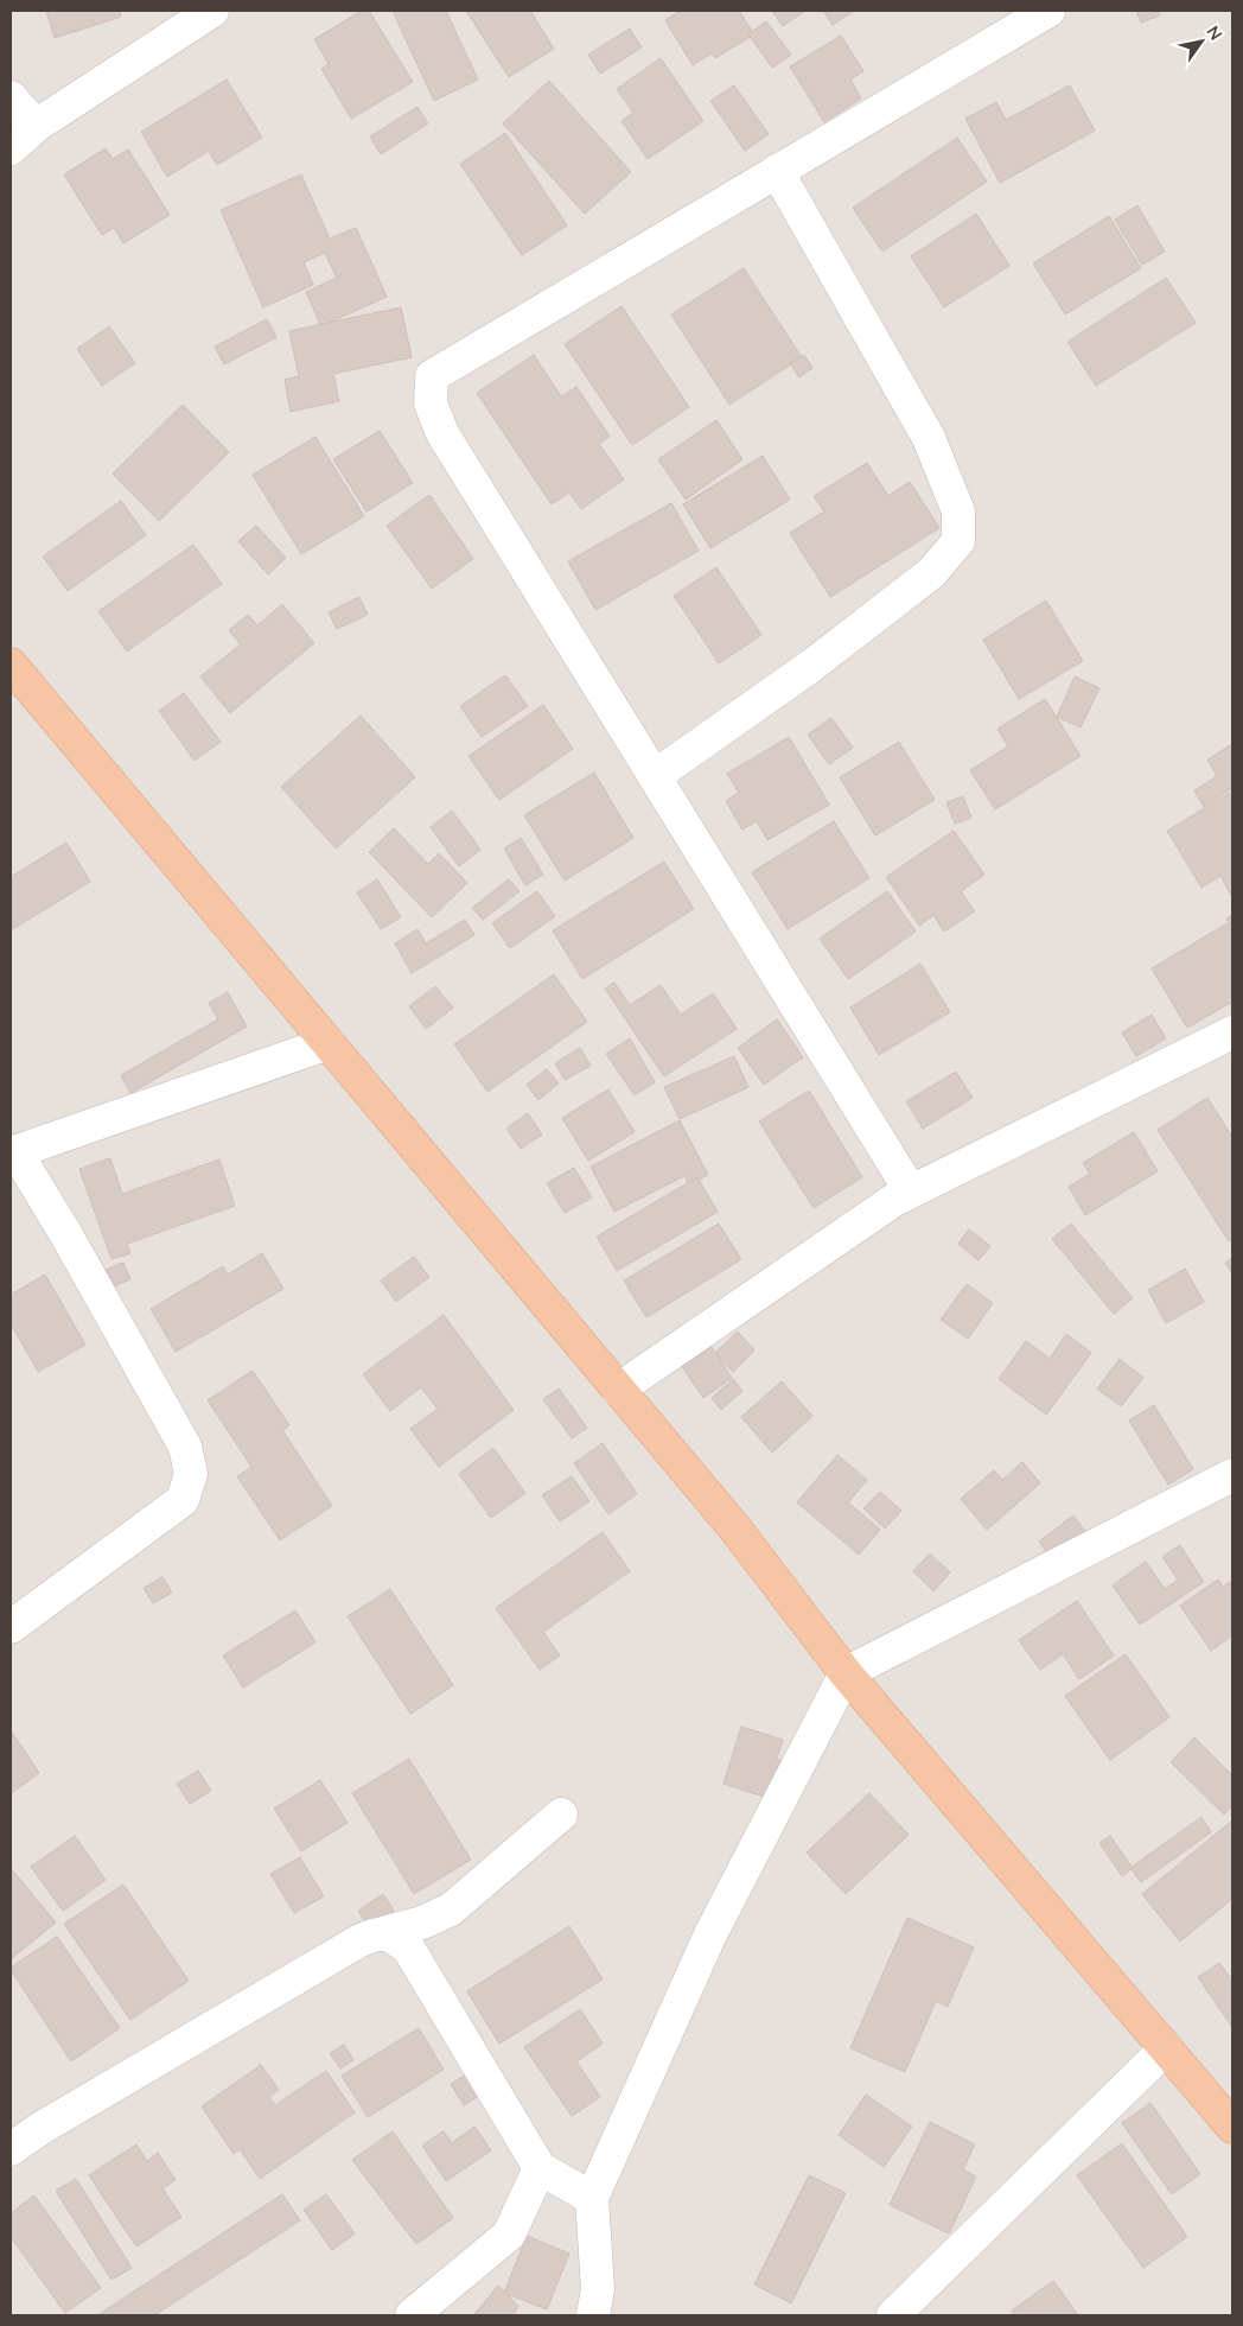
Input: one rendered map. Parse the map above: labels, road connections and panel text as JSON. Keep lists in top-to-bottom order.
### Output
{
  "north": "top right"
}
